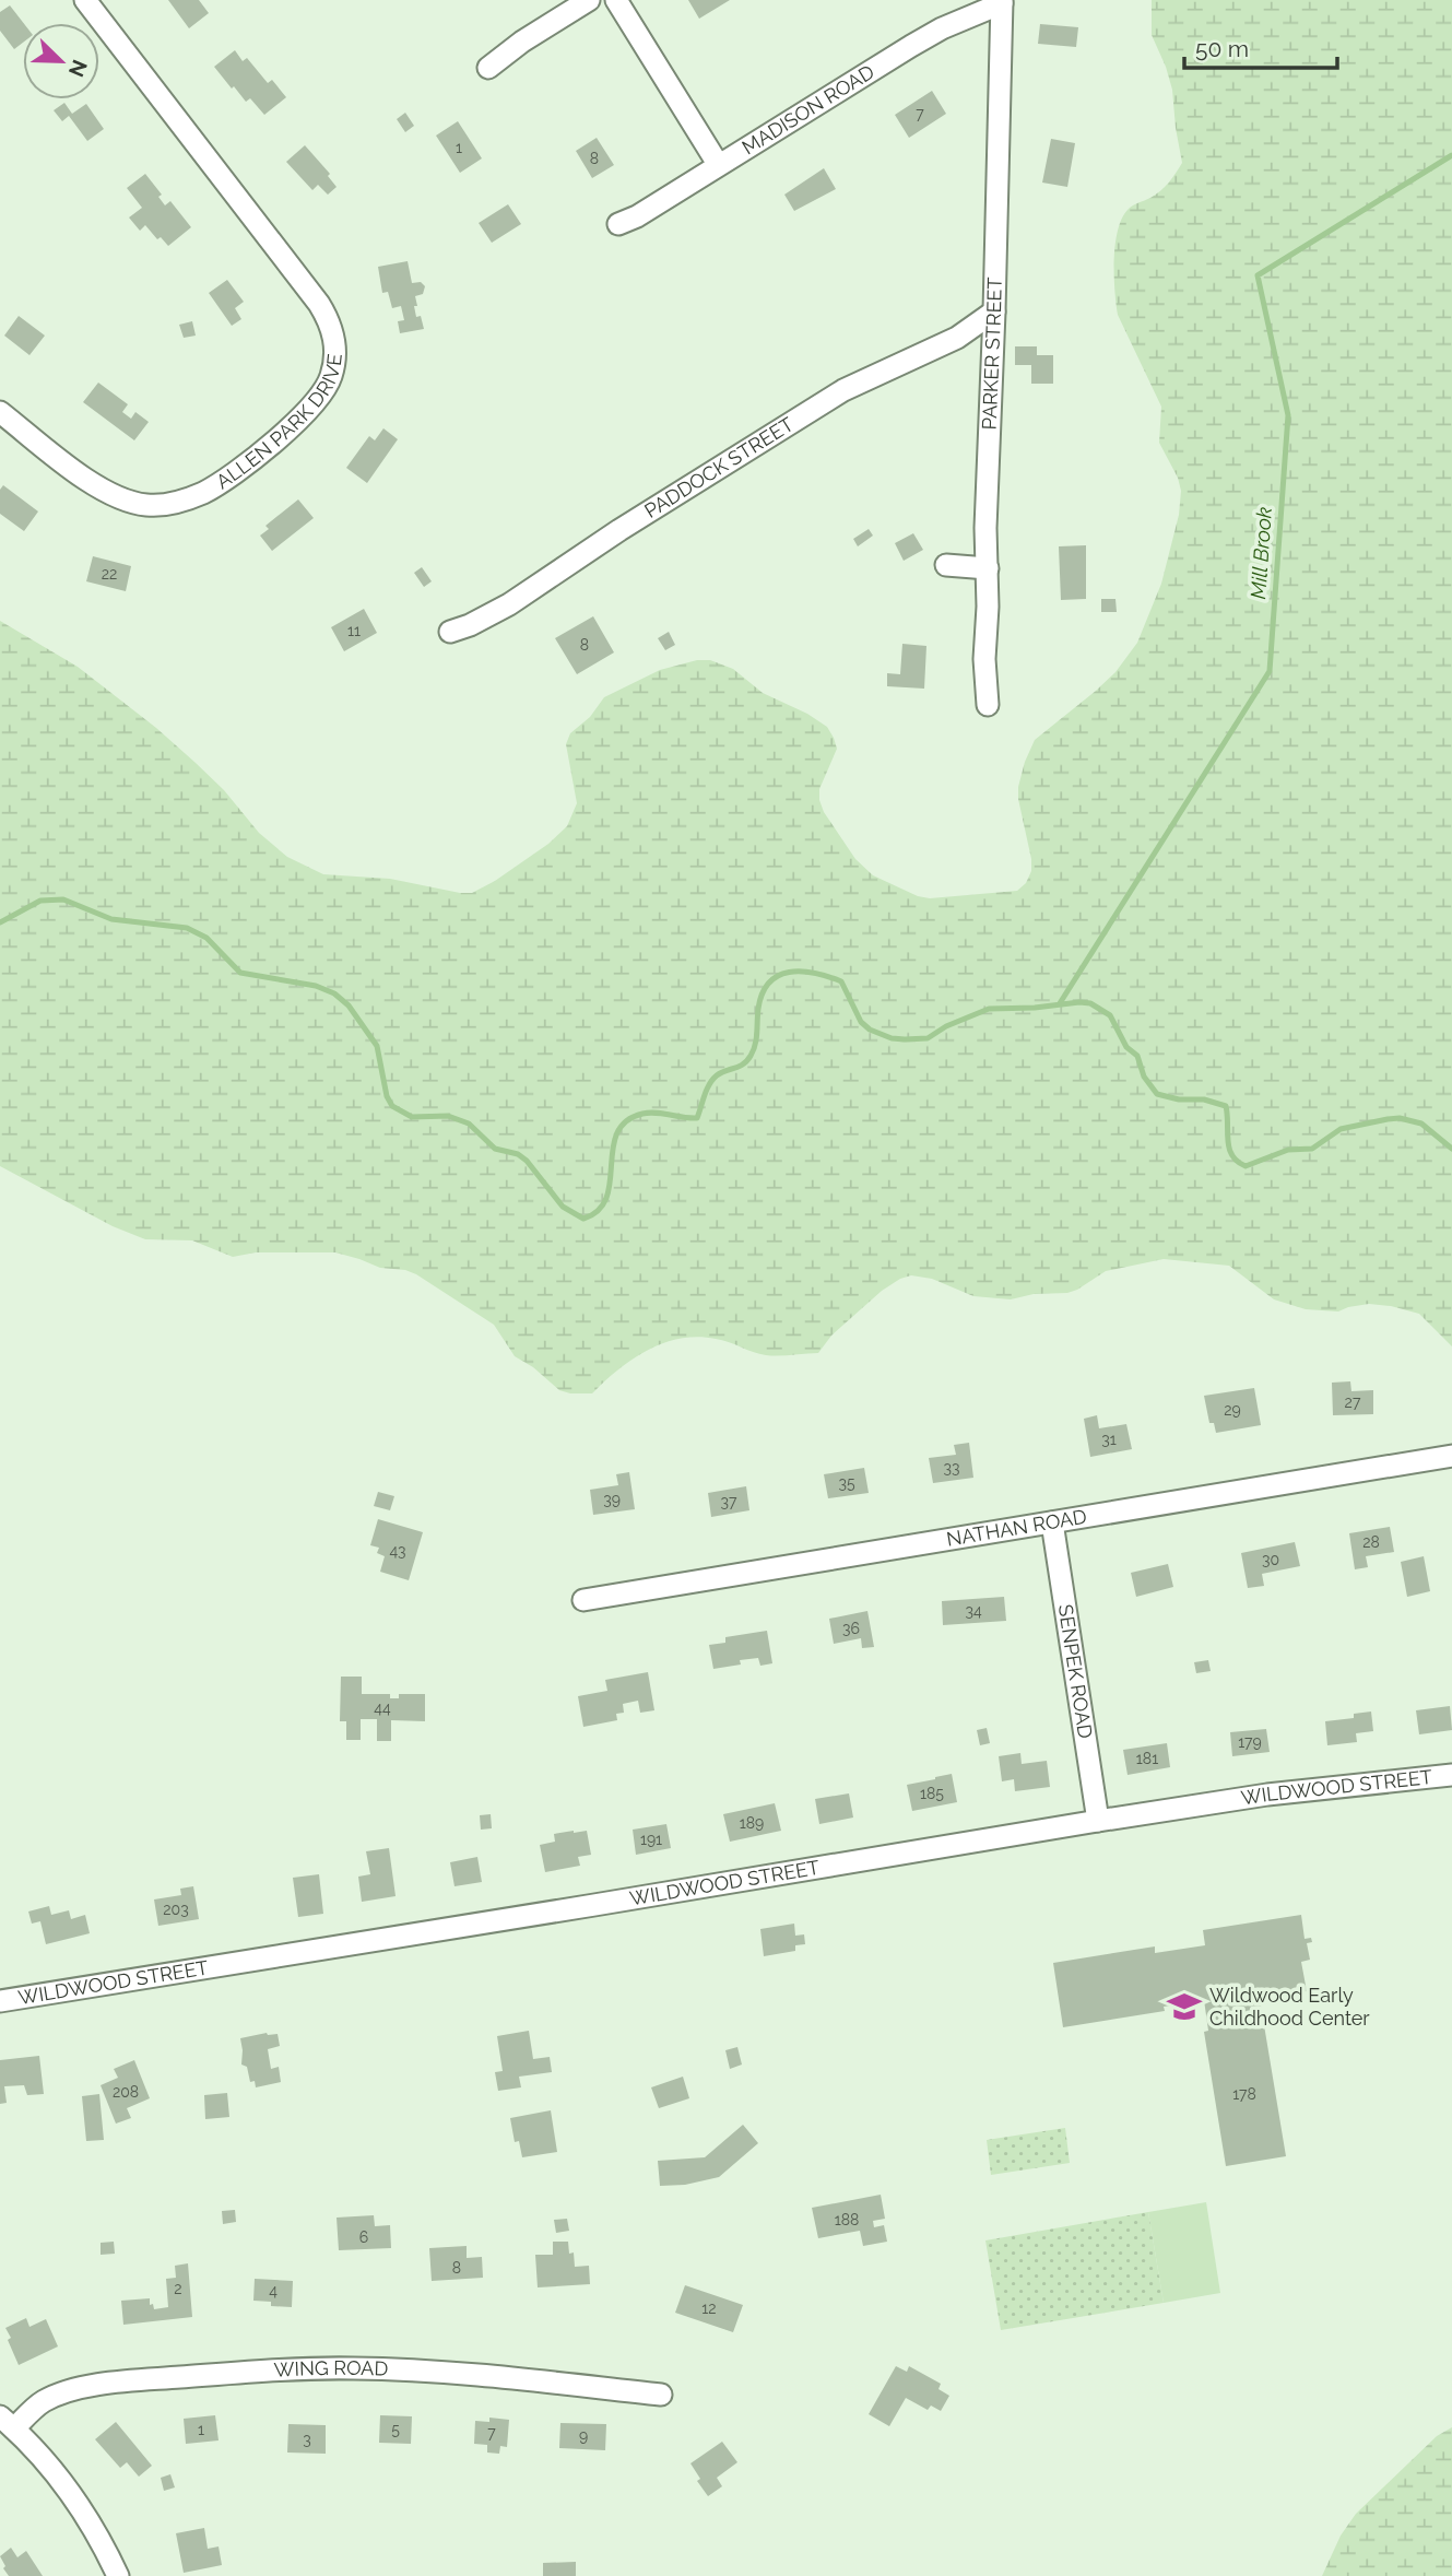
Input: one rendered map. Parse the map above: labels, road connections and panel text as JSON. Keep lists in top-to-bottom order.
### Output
{
  "streets": {
    "street": [
      "MADISON ROAD",
      "PARKER STREET",
      "ALLEN PARK DRIVE",
      "PADDOCK STREET",
      "NATHAN ROAD",
      "SENPEK ROAD",
      "WILDWOOD STREET",
      "WING ROAD"
    ]
  },
  "crossings": [
    ["MADISON ROAD", "PARKER STREET"],
    ["PARKER STREET", "PADDOCK STREET"],
    ["NATHAN ROAD", "SENPEK ROAD"],
    ["SENPEK ROAD", "WILDWOOD STREET"]
  ],
  "water": ["Mill Brook"],
  "places": {
    "school or university": ["Wildwood Early Childhood Center"]
  },
  "house_numbers": [
    "7",
    "1",
    "8",
    "22",
    "11",
    "8",
    "27",
    "29",
    "31",
    "33",
    "35",
    "39",
    "37",
    "28",
    "43",
    "30",
    "34",
    "36",
    "44",
    "179",
    "181",
    "185",
    "189",
    "191",
    "203",
    "208",
    "178",
    "188",
    "6",
    "8",
    "2",
    "4",
    "12",
    "1",
    "5",
    "7",
    "9",
    "3"
  ],
  "scale_bar": "50 m",
  "north": "bottom right"
}
